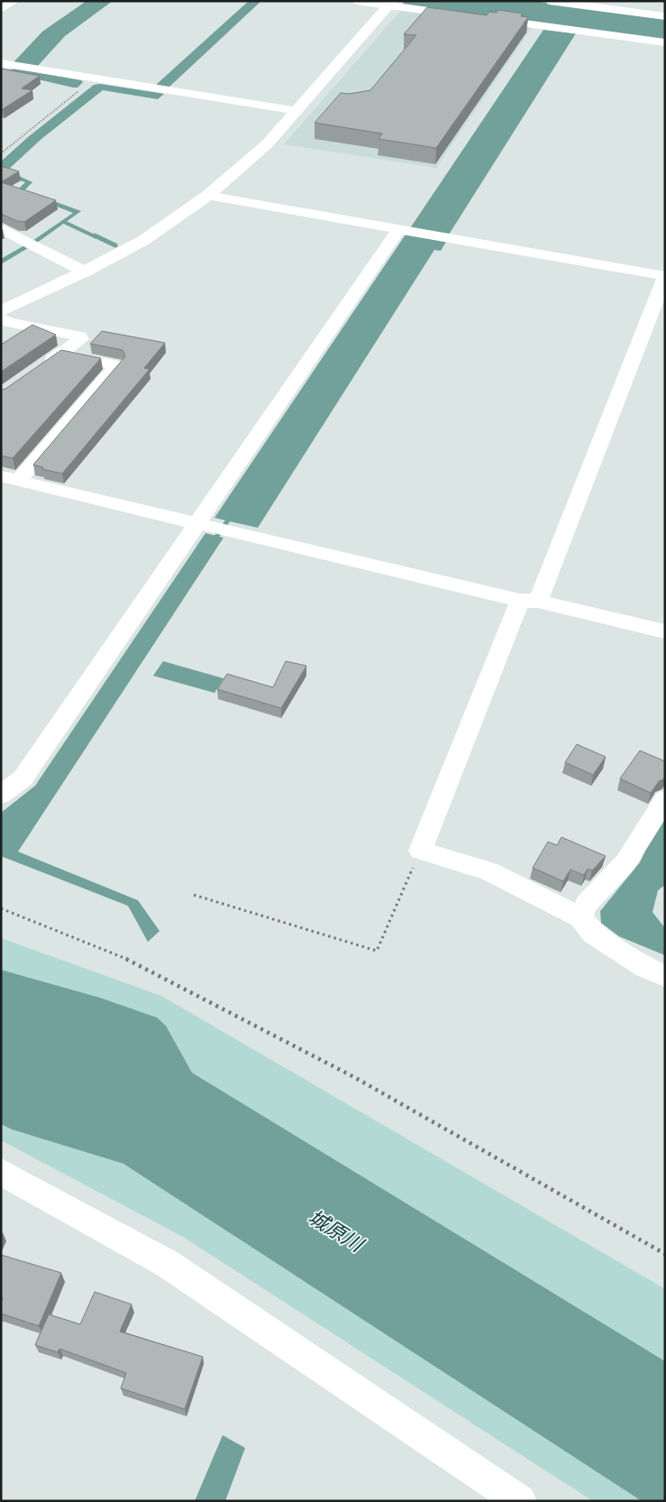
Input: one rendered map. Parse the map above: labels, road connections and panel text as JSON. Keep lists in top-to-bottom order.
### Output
{
  "water": ["城原川"]
}
